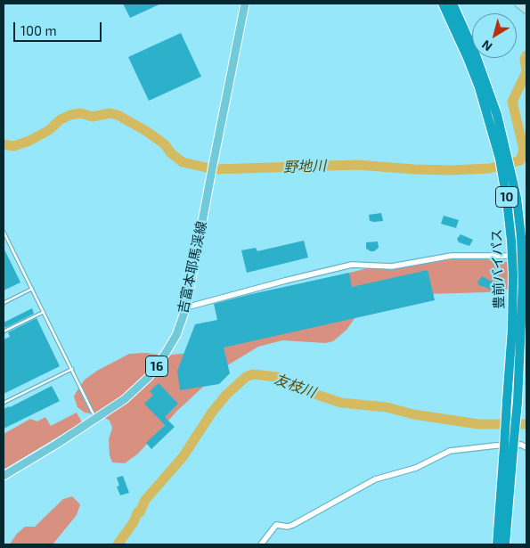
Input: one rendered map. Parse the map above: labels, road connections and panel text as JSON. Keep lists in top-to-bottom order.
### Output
{
  "streets": {
    "highway": ["10", "豊前バイパス"],
    "main road": ["吉富本耶馬渓線", "16"]
  },
  "water": ["野地川", "友枝川"],
  "scale_bar": "100 m",
  "north": "bottom left"
}
